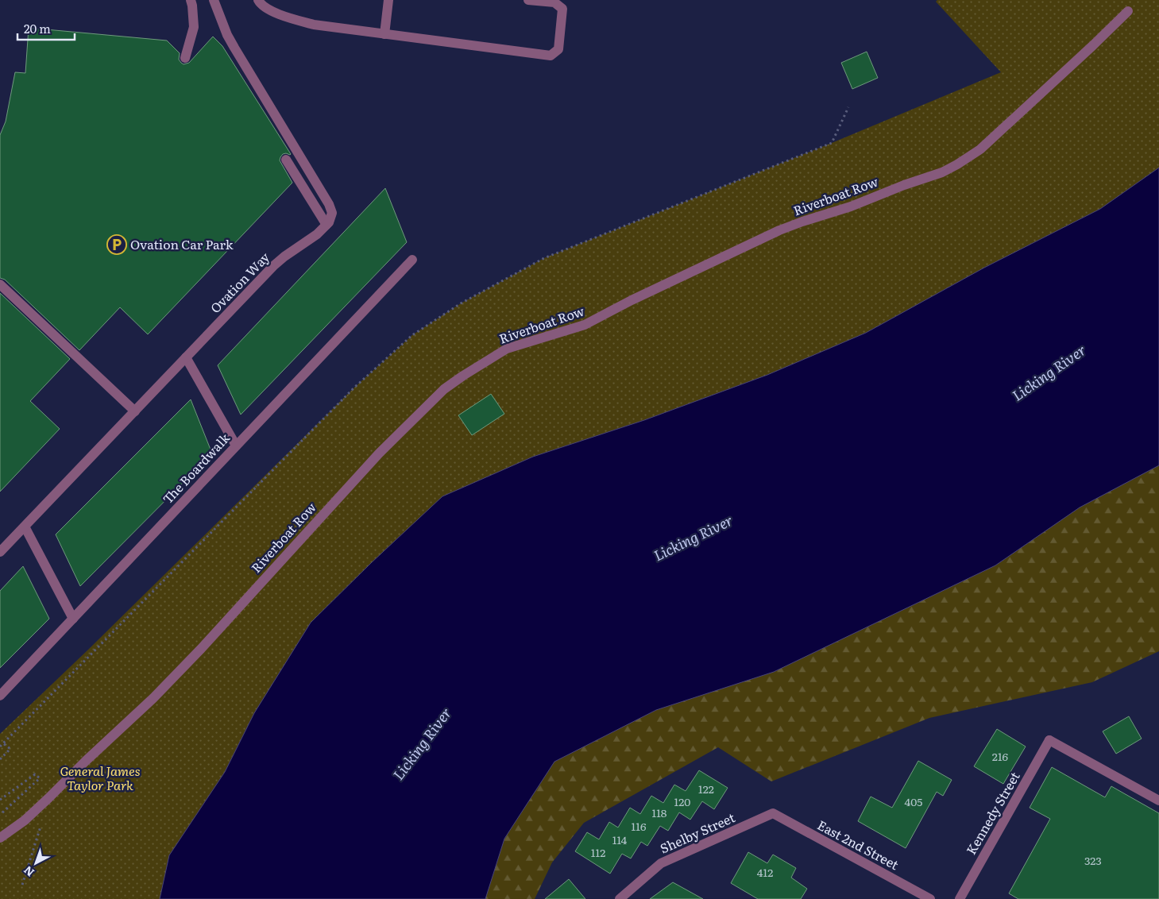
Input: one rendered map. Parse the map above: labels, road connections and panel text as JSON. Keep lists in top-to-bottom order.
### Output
{
  "streets": {
    "street": [
      "Riverboat Row",
      "Ovation Way",
      "The Boardwalk",
      "Kennedy Street",
      "Shelby Street",
      "East 2nd Street"
    ]
  },
  "crossings": [
    ["Shelby Street", "East 2nd Street"]
  ],
  "water": ["Licking River"],
  "parks": ["General James Taylor Park"],
  "places": {
    "parking": ["Ovation Car Park"]
  },
  "house_numbers": [
    "216",
    "122",
    "120",
    "405",
    "118",
    "116",
    "114",
    "112",
    "323",
    "412"
  ],
  "scale_bar": "20 m",
  "north": "bottom left"
}
